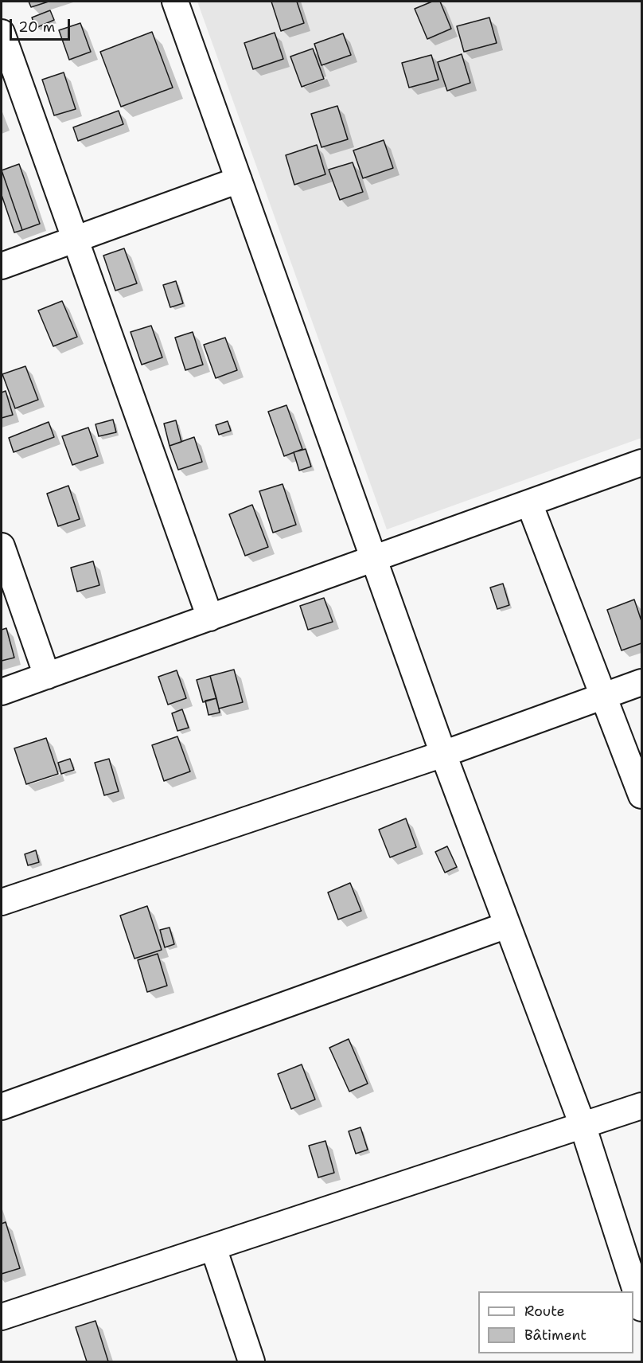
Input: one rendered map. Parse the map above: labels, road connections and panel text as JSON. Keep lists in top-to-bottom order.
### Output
{
  "legend": ["Route", "Bâtiment"],
  "scale_bar": "20 m"
}
